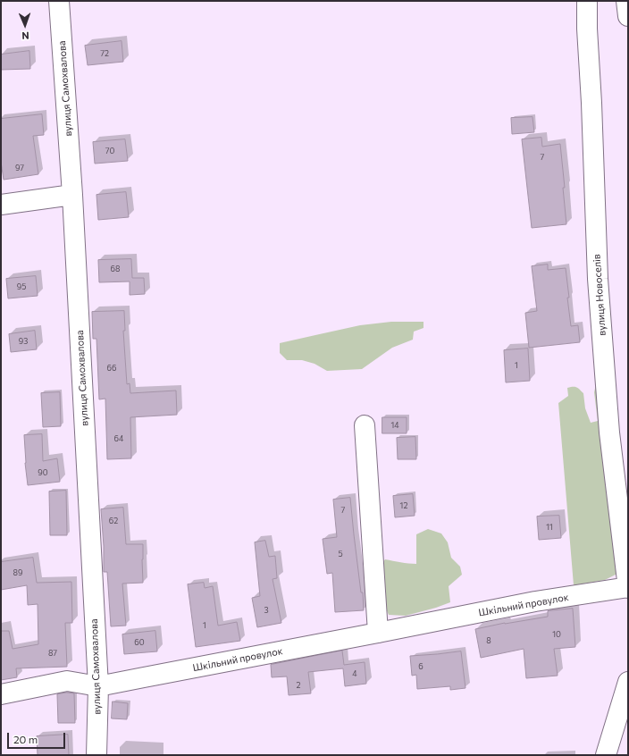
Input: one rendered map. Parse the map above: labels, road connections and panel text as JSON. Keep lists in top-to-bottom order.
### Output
{
  "streets": {
    "street": ["вулиця Самохвалова", "вулиця Новоселів", "Шкільний провулок"]
  },
  "crossings": [
    ["вулиця Самохвалова", "Шкільний провулок"],
    ["вулиця Новоселів", "Шкільний провулок"]
  ],
  "house_numbers": [
    "72",
    "70",
    "7",
    "97",
    "68",
    "95",
    "93",
    "1",
    "66",
    "14",
    "64",
    "90",
    "12",
    "7",
    "62",
    "11",
    "5",
    "89",
    "3",
    "1",
    "10",
    "8",
    "60",
    "87",
    "6",
    "4",
    "2"
  ],
  "scale_bar": "20 m",
  "north": "bottom"
}
